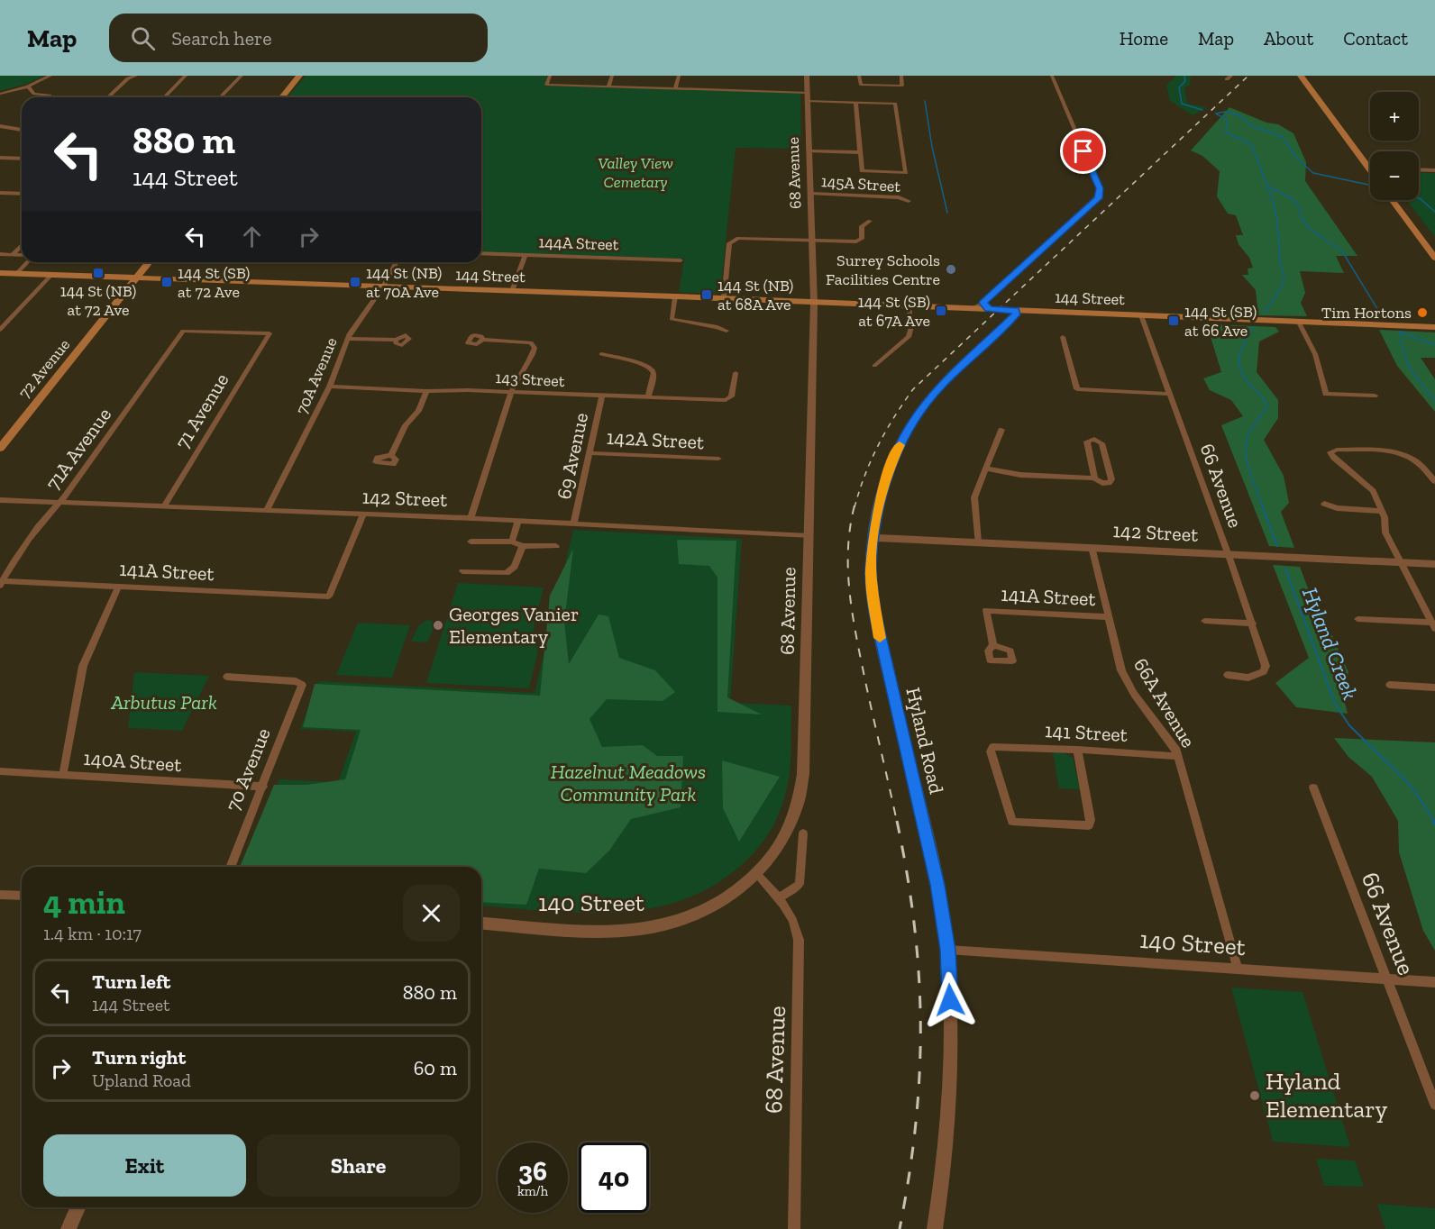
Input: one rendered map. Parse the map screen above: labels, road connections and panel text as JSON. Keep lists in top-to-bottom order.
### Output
{
  "streets": {
    "main road": ["144 Street", "72 Avenue"],
    "street": [
      "68 Avenue",
      "145A Street",
      "144A Street",
      "70A Avenue",
      "143 Street",
      "71 Avenue",
      "142A Street",
      "71A Avenue",
      "69 Avenue",
      "66 Avenue",
      "142 Street",
      "141A Street",
      "66A Avenue",
      "141 Street",
      "Hyland Road",
      "140A Street",
      "70 Avenue",
      "140 Street"
    ]
  },
  "crossings": [
    ["68 Avenue", "145A Street"],
    ["68 Avenue", "144 Street"],
    ["68 Avenue", "142 Street"],
    ["68 Avenue", "140 Street"],
    ["144 Street", "72 Avenue"],
    ["144 Street", "70A Avenue"],
    ["144 Street", "66 Avenue"],
    ["144 Street", "Hyland Road"],
    ["70A Avenue", "143 Street"],
    ["70A Avenue", "142 Street"],
    ["143 Street", "69 Avenue"],
    ["71 Avenue", "71A Avenue"],
    ["71 Avenue", "142 Street"],
    ["142A Street", "69 Avenue"],
    ["71A Avenue", "142 Street"],
    ["71A Avenue", "141A Street"],
    ["69 Avenue", "142 Street"],
    ["66 Avenue", "142 Street"],
    ["66 Avenue", "140 Street"],
    ["142 Street", "141A Street"],
    ["142 Street", "66A Avenue"],
    ["142 Street", "Hyland Road"],
    ["141A Street", "66A Avenue"],
    ["66A Avenue", "141 Street"],
    ["66A Avenue", "140 Street"],
    ["Hyland Road", "140 Street"],
    ["140A Street", "70 Avenue"]
  ],
  "water": ["Hyland Creek"],
  "parks": ["Valley View Cemetary", "Arbutus Park", "Hazelnut Meadows Community Park"],
  "places": {
    "other": [
      "Surrey Schools Facilities Centre",
      "Tim Hortons",
      "Georges Vanier Elementary",
      "Hyland Elementary"
    ],
    "transit": [
      "144 St (NB) at 72 Ave",
      "144 St (SB) at 72 Ave",
      "144 St (NB) at 70A Ave",
      "144 St (NB) at 68A Ave",
      "144 St (SB) at 67A Ave",
      "144 St (SB) at 66 Ave"
    ]
  },
  "page": {
    "header": "Map",
    "search": "Search here",
    "nav": [
      "Home",
      "Map",
      "About",
      "Contact"
    ],
    "map_buttons": ["+", "−"],
    "turn": ["880 m", "144 Street"],
    "heading": ["4 min", "1.4 km · 10:17"],
    "list": [
      {
        "name": "Turn left",
        "note": "144 Street",
        "value": "880 m"
      },
      {
        "name": "Turn right",
        "note": "Upland Road",
        "value": "60 m"
      }
    ],
    "buttons": ["Exit", "Share"],
    "speed": "36 km/h",
    "limit": "40"
  }
}
